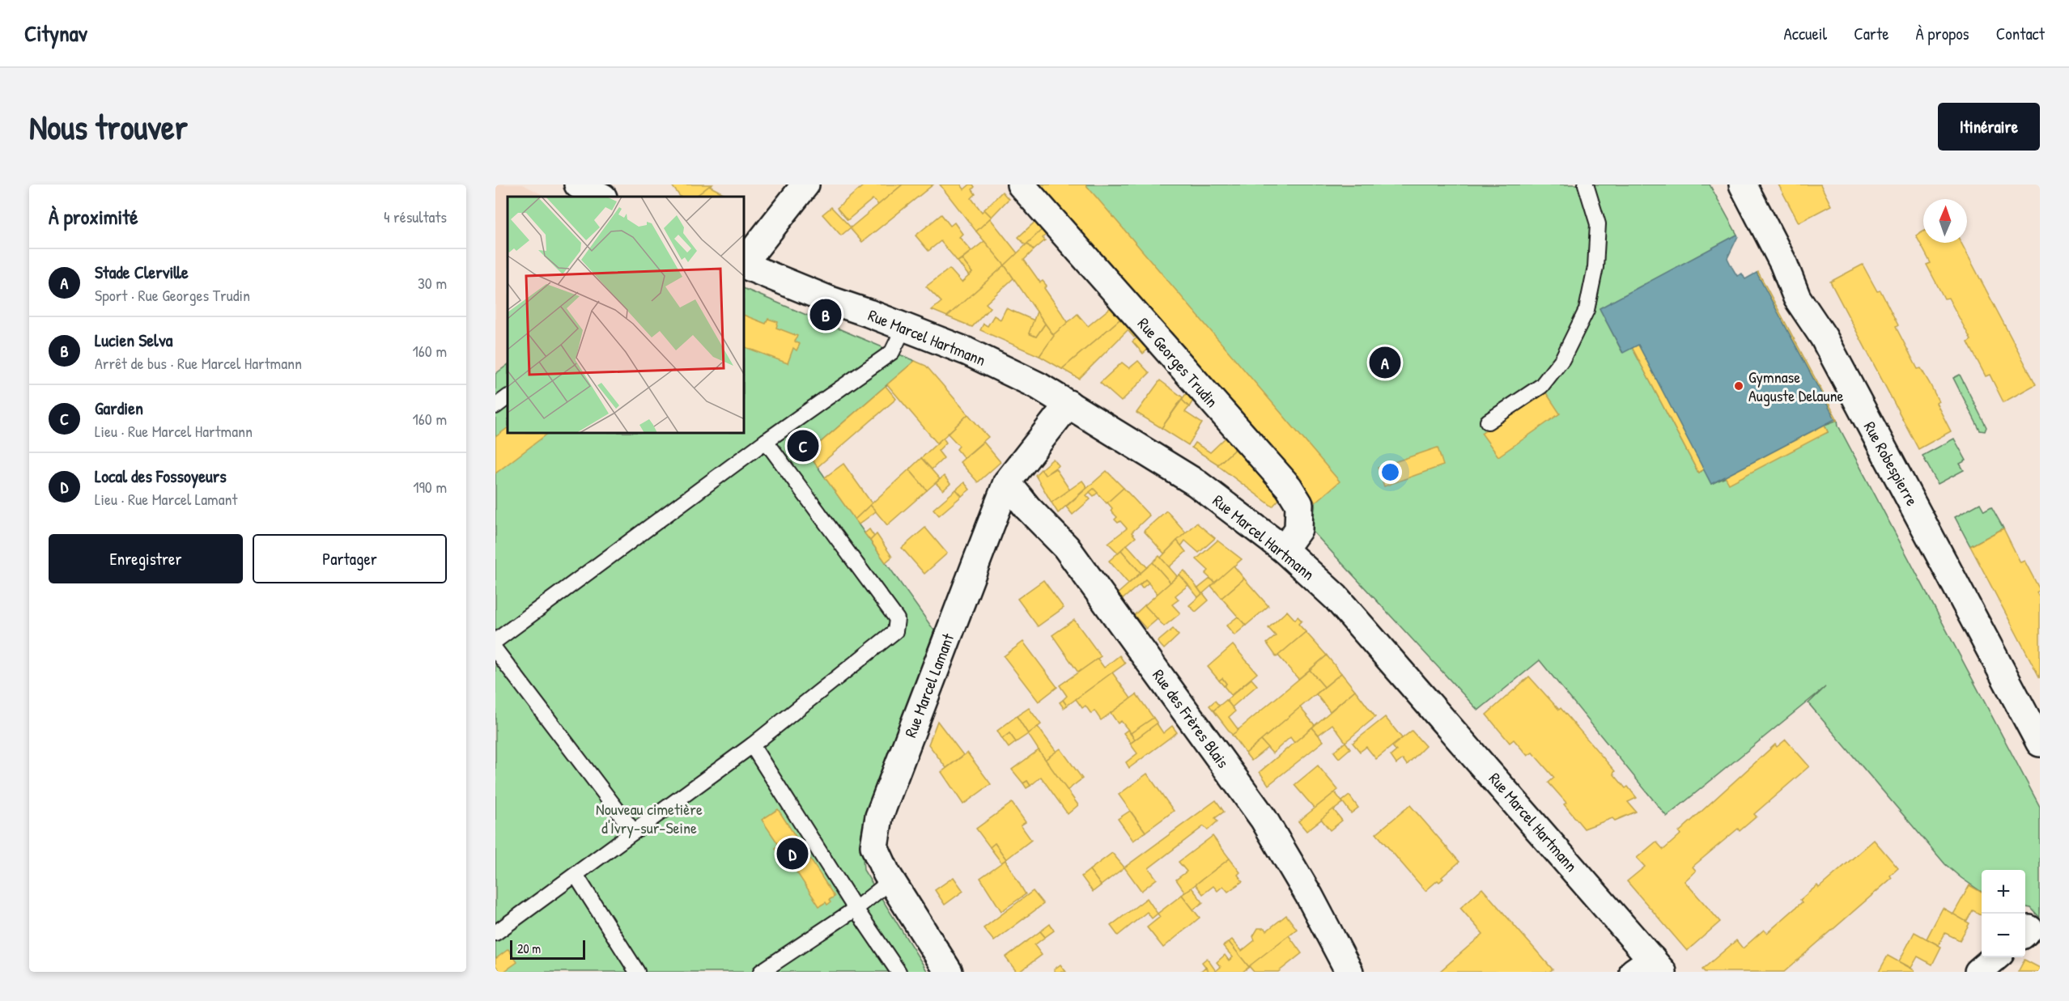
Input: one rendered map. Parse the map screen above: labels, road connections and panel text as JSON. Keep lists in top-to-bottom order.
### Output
{
  "streets": {
    "street": [
      "Rue Marcel Hartmann",
      "Rue Georges Trudin",
      "Rue Robespierre",
      "Rue Marcel Lamant",
      "Rue des Frères Blais"
    ]
  },
  "crossings": [
    ["Rue Marcel Hartmann", "Rue Georges Trudin"],
    ["Rue Marcel Hartmann", "Rue Marcel Lamant"],
    ["Rue Marcel Lamant", "Rue des Frères Blais"]
  ],
  "parks": ["Nouveau cimetière d'Ivry-sur-Seine"],
  "places": ["Gymnase Auguste Delaune"],
  "scale_bar": "20 m",
  "north": "top",
  "page": {
    "header": "Citynav",
    "nav": [
      "Accueil",
      "Carte",
      "À propos",
      "Contact"
    ],
    "buttons": [
      "Itinéraire",
      ["Enregistrer", "Partager"]
    ],
    "title": "Nous trouver",
    "heading": ["À proximité", "4 résultats"],
    "list": [
      {
        "mark": "A",
        "name": "Stade Clerville",
        "note": "Sport · Rue Georges Trudin",
        "value": "30 m"
      },
      {
        "mark": "B",
        "name": "Lucien Selva",
        "note": "Arrêt de bus · Rue Marcel Hartmann",
        "value": "160 m"
      },
      {
        "mark": "C",
        "name": "Gardien",
        "note": "Lieu · Rue Marcel Hartmann",
        "value": "160 m"
      },
      {
        "mark": "D",
        "name": "Local des Fossoyeurs",
        "note": "Lieu · Rue Marcel Lamant",
        "value": "190 m"
      }
    ],
    "pins": [
      "B",
      "A",
      "C",
      "D"
    ],
    "map_buttons": ["+", "−"],
    "scale": "20 m"
  }
}
